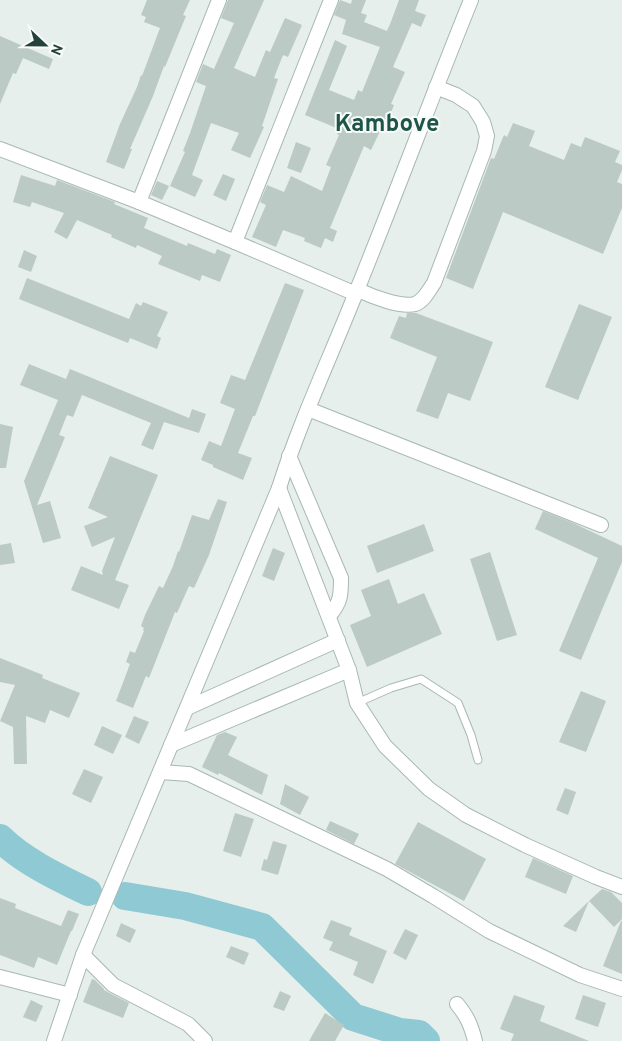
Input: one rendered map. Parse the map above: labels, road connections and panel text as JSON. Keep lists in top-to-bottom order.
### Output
{
  "districts": ["Kambove"],
  "north": "right"
}
